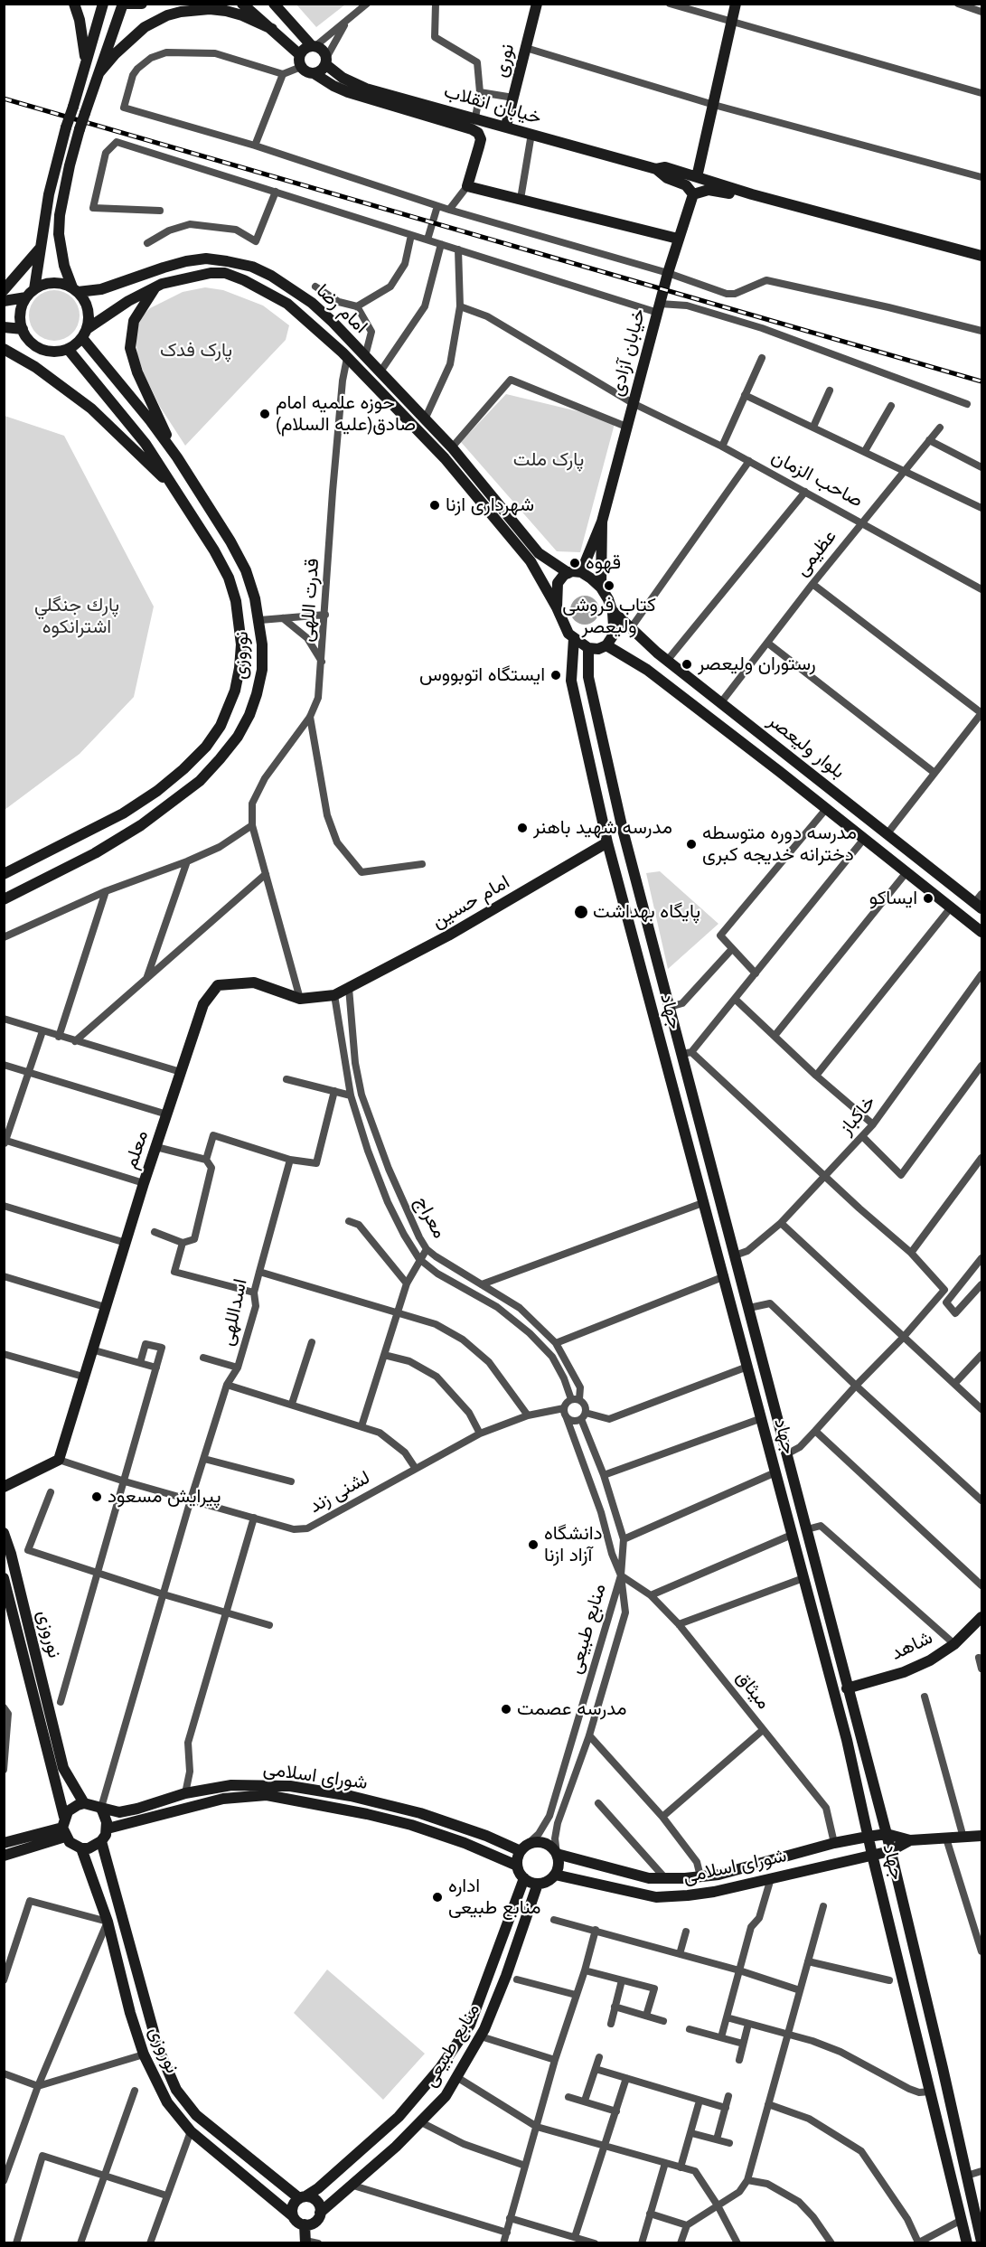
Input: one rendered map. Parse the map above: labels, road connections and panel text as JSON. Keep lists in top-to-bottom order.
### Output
{
  "streets": {
    "main road": [
      "نوری",
      "خیابان انقلاب",
      "امام رضا",
      "خیابان آزادی",
      "نوروزی",
      "بلوار ولیعصر",
      "امام حسین",
      "جهاد",
      "معلم",
      "منابع طبیعی",
      "شاهد",
      "شورای اسلامی"
    ],
    "street": [
      "صاحب الزمان",
      "عظیمی",
      "قدرت اللهی",
      "خاکباز",
      "معراج",
      "اسداللهی",
      "لشنی زند",
      "میثاق"
    ]
  },
  "crossings": [
    ["نوری", "خیابان انقلاب"],
    ["خیابان انقلاب", "خیابان آزادی"],
    ["امام رضا", "قدرت اللهی"],
    ["امام رضا", "نوروزی"],
    ["خیابان آزادی", "صاحب الزمان"],
    ["صاحب الزمان", "عظیمی"],
    ["عظیمی", "بلوار ولیعصر"],
    ["قدرت اللهی", "معلم"],
    ["نوروزی", "اسداللهی"],
    ["نوروزی", "منابع طبیعی"],
    ["نوروزی", "شورای اسلامی"],
    ["بلوار ولیعصر", "جهاد"],
    ["امام حسین", "جهاد"],
    ["امام حسین", "معلم"],
    ["امام حسین", "معراج"],
    ["جهاد", "خاکباز"],
    ["جهاد", "شاهد"],
    ["جهاد", "شورای اسلامی"],
    ["معلم", "معراج"],
    ["معلم", "لشنی زند"],
    ["معراج", "لشنی زند"],
    ["معراج", "منابع طبیعی"],
    ["اسداللهی", "لشنی زند"],
    ["اسداللهی", "شورای اسلامی"],
    ["لشنی زند", "منابع طبیعی"],
    ["منابع طبیعی", "میثاق"],
    ["منابع طبیعی", "شورای اسلامی"],
    ["میثاق", "شورای اسلامی"]
  ],
  "parks": ["پارک فدک", "پارک ملت", "پارك جنگلي اشترانكوه"],
  "places": [
    "حوزه علمیه امام صادق(علیه السلام)",
    "شهرداری ازنا",
    "قهوه",
    "کتاب فروشی ولیعصر",
    "رستوران ولیعصر",
    "ایستگاه اتوبووس",
    "مدرسه شهید باهنر",
    "مدرسه دوره متوسطه دخترانه خدیجه کبری",
    "ایساکو",
    "پایگاه بهداشت",
    "پیرایش مسعود",
    "دانشگاه آزاد ازنا",
    "مدرسه عصمت",
    "اداره منابع طبیعی"
  ]
}
